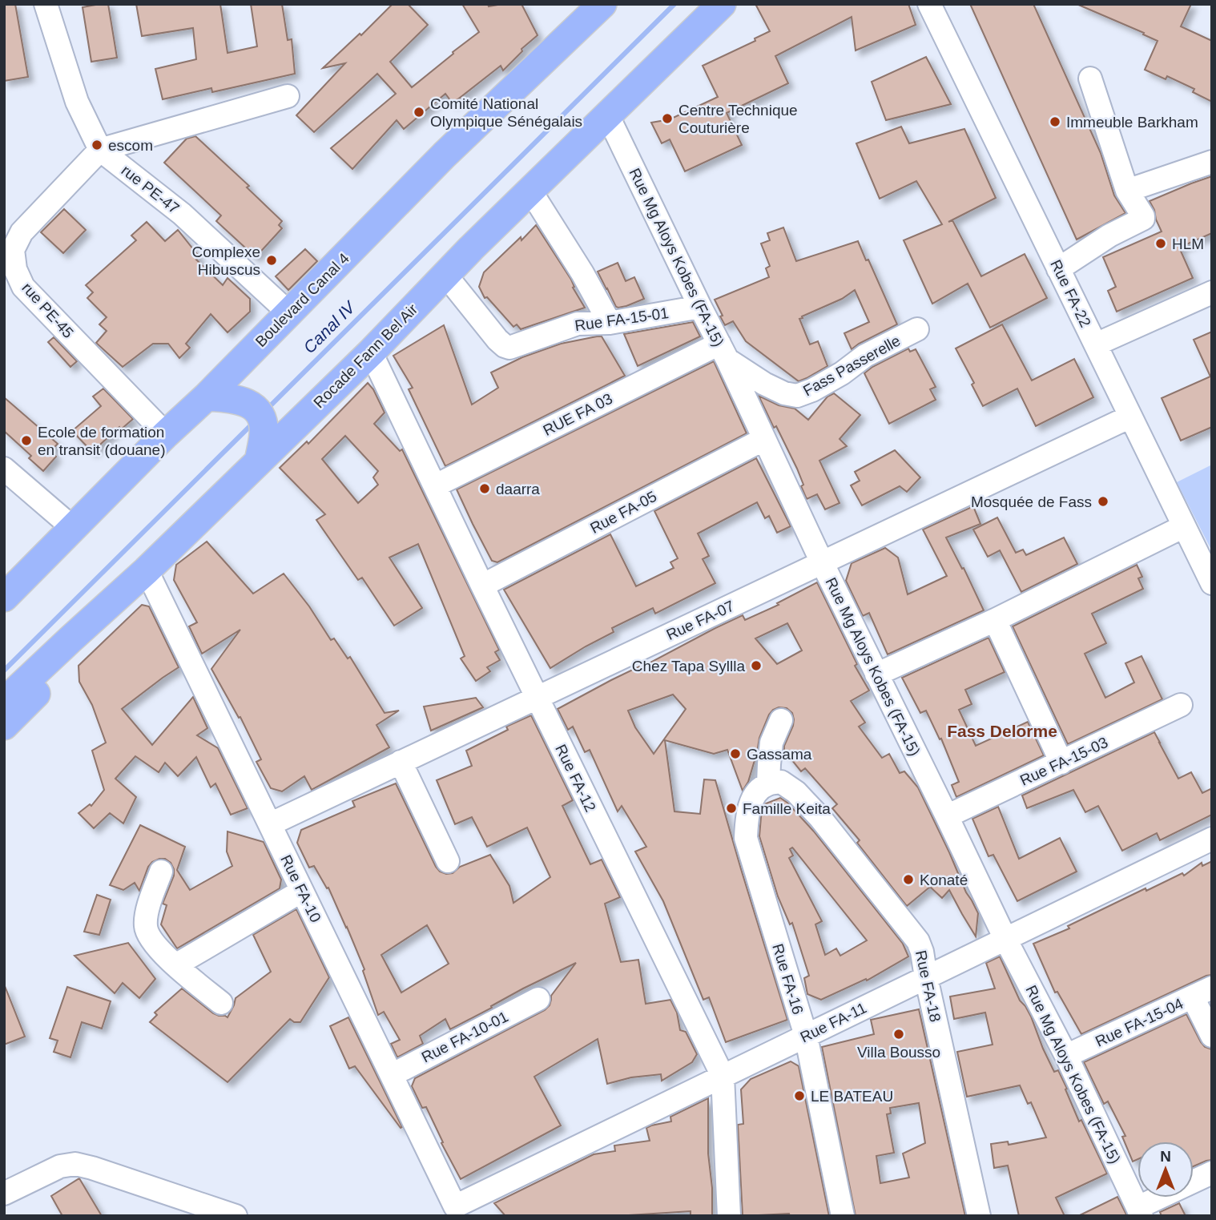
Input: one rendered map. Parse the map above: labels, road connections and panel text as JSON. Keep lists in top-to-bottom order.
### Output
{
  "streets": {
    "main road": ["Boulevard Canal 4", "Rocade Fann Bel Air"],
    "street": [
      "rue PE-47",
      "Rue Mg Aloys Kobes (FA-15)",
      "Rue FA-22",
      "rue PE-45",
      "Rue FA-15-01",
      "Fass Passerelle",
      "RUE FA 03",
      "Rue FA-05",
      "Rue FA-07",
      "Rue FA-15-03",
      "Rue FA-12",
      "Rue FA-10",
      "Rue FA-16",
      "Rue FA-18",
      "Rue FA-11",
      "Rue FA-15-04",
      "Rue FA-10-01"
    ]
  },
  "crossings": [
    ["rue PE-47", "Boulevard Canal 4"],
    ["rue PE-47", "rue PE-45"],
    ["Rue Mg Aloys Kobes (FA-15)", "Rue FA-15-01"],
    ["Rue Mg Aloys Kobes (FA-15)", "Rocade Fann Bel Air"],
    ["Rue Mg Aloys Kobes (FA-15)", "Fass Passerelle"],
    ["Rue Mg Aloys Kobes (FA-15)", "RUE FA 03"],
    ["Rue Mg Aloys Kobes (FA-15)", "Rue FA-05"],
    ["Rue Mg Aloys Kobes (FA-15)", "Rue FA-07"],
    ["Rue Mg Aloys Kobes (FA-15)", "Rue FA-15-03"],
    ["Rue Mg Aloys Kobes (FA-15)", "Rue FA-11"],
    ["Rue Mg Aloys Kobes (FA-15)", "Rue FA-15-04"],
    ["Rue FA-22", "Rue FA-07"],
    ["Boulevard Canal 4", "rue PE-45"],
    ["Rue FA-15-01", "Rocade Fann Bel Air"],
    ["Rocade Fann Bel Air", "Rue FA-12"],
    ["Rocade Fann Bel Air", "Rue FA-10"],
    ["Fass Passerelle", "RUE FA 03"],
    ["RUE FA 03", "Rue FA-12"],
    ["Rue FA-05", "Rue FA-12"],
    ["Rue FA-07", "Rue FA-12"],
    ["Rue FA-07", "Rue FA-10"],
    ["Rue FA-12", "Rue FA-11"],
    ["Rue FA-10", "Rue FA-11"],
    ["Rue FA-10", "Rue FA-10-01"],
    ["Rue FA-16", "Rue FA-18"],
    ["Rue FA-16", "Rue FA-11"],
    ["Rue FA-18", "Rue FA-11"]
  ],
  "districts": ["Fass Delorme"],
  "water": ["Canal IV"],
  "places": [
    "Comité National Olympique Sénégalais",
    "Centre Technique Couturière",
    "Immeuble Barkham",
    "escom",
    "HLM",
    "Complexe Hibuscus",
    "Ecole de formation en transit (douane)",
    "daarra",
    "Mosquée de Fass",
    "Chez Tapa Syllla",
    "Gassama",
    "Famille Keita",
    "Konaté",
    "Villa Bousso",
    "LE BATEAU"
  ],
  "north": "top"
}
